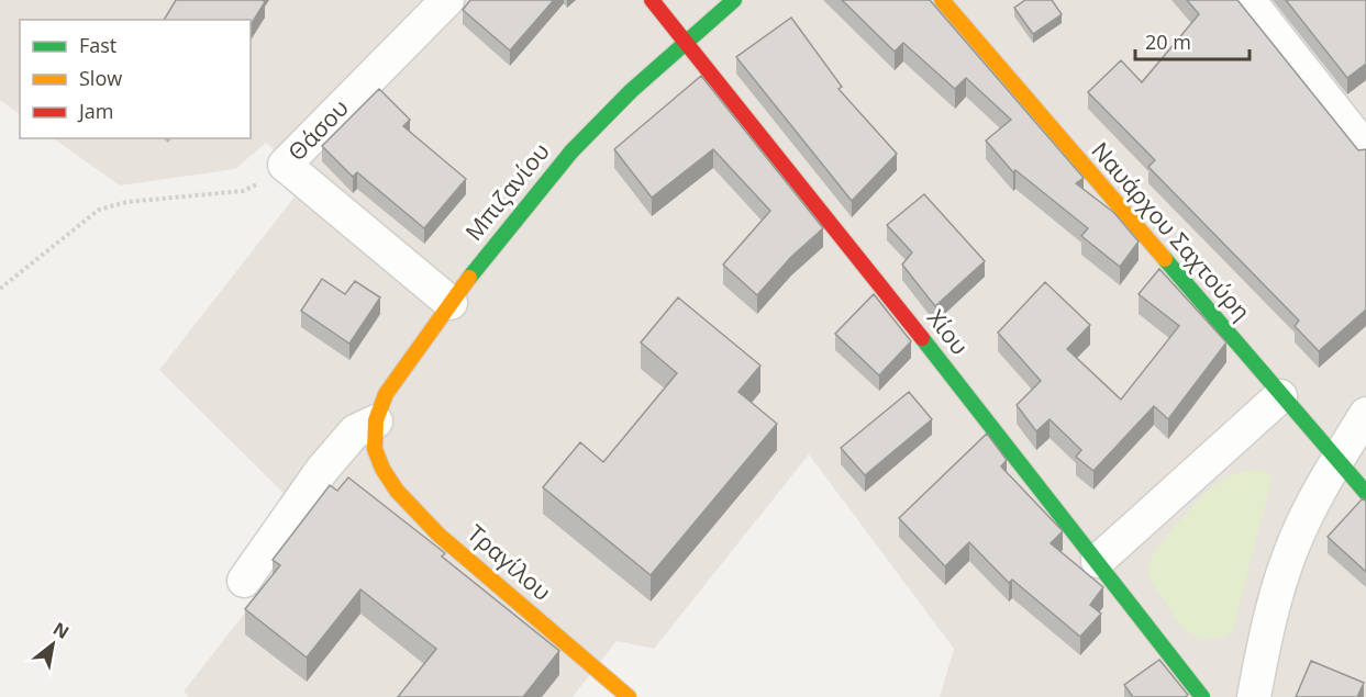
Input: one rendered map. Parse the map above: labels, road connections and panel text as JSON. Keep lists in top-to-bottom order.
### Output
{
  "streets": {
    "street": [
      "Θάσου",
      "Μπιζανίου",
      "Ναυάρχου Σαχτούρη",
      "Χίου",
      "Τραγίλου"
    ]
  },
  "crossings": [
    ["Θάσου", "Μπιζανίου"],
    ["Μπιζανίου", "Χίου"],
    ["Μπιζανίου", "Τραγίλου"]
  ],
  "legend": ["Fast", "Slow", "Jam"],
  "scale_bar": "20 m",
  "north": "top right"
}
